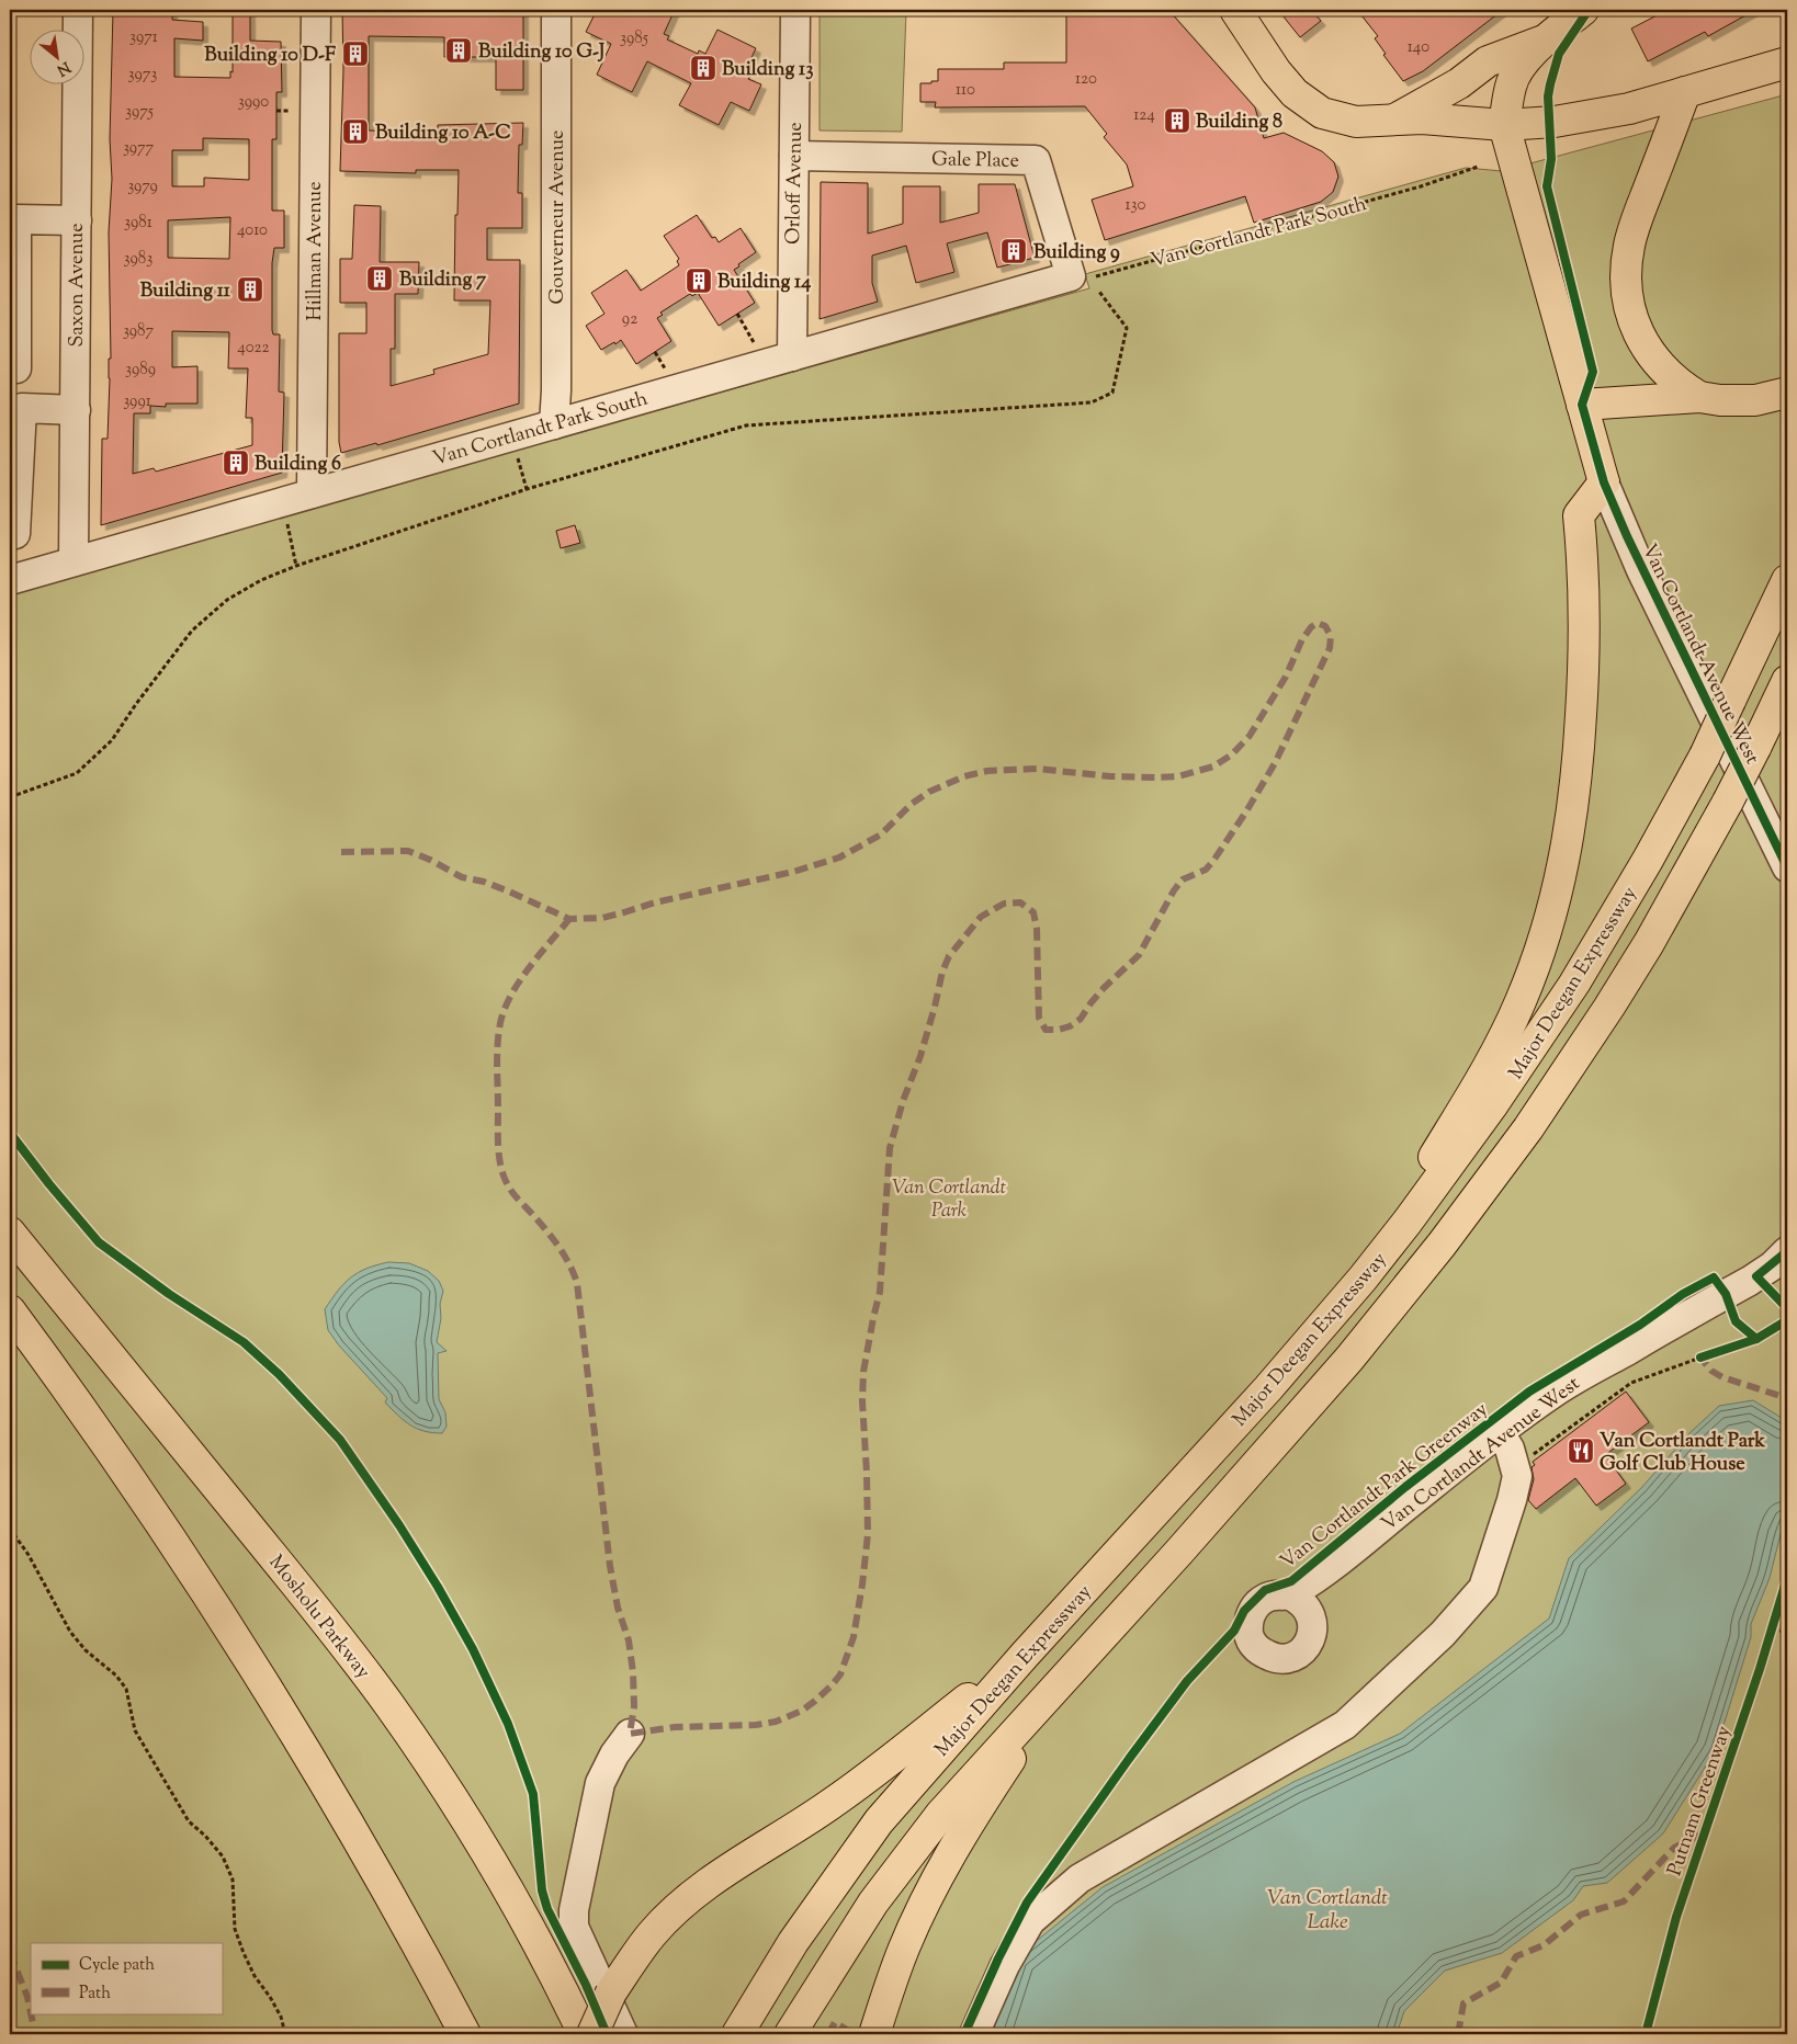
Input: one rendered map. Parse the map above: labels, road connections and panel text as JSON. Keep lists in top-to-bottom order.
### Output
{
  "streets": {
    "main road": ["Major Deegan Expressway", "Mosholu Parkway"],
    "street": [
      "Gale Place",
      "Orloff Avenue",
      "Gouverneur Avenue",
      "Van Cortlandt Park South",
      "Hillman Avenue",
      "Saxon Avenue",
      "Van Cortlandt Avenue West"
    ],
    "cycle path": ["Van Cortlandt Park Greenway", "Putnam Greenway"]
  },
  "crossings": [
    ["Gale Place", "Orloff Avenue"],
    ["Gale Place", "Van Cortlandt Park South"],
    ["Orloff Avenue", "Van Cortlandt Park South"],
    ["Gouverneur Avenue", "Van Cortlandt Park South"],
    ["Van Cortlandt Park South", "Hillman Avenue"],
    ["Van Cortlandt Park South", "Saxon Avenue"]
  ],
  "water": ["Van Cortlandt Lake"],
  "parks": ["Van Cortlandt Park"],
  "places": {
    "building": [
      "Building 10 G-J",
      "Building 10 D-F",
      "Building 13",
      "Building 8",
      "Building 10 A-C",
      "Building 9",
      "Building 7",
      "Building 14",
      "Building 11",
      "Building 6"
    ],
    "restaurant": ["Van Cortlandt Park Golf Club House"]
  },
  "house_numbers": [
    "3971",
    "3985",
    "140",
    "3973",
    "120",
    "110",
    "3990",
    "3975",
    "124",
    "3977",
    "3979",
    "130",
    "3981",
    "4010",
    "3983",
    "92",
    "3987",
    "4022",
    "3989",
    "3991"
  ],
  "legend": ["Cycle path", "Path"],
  "north": "bottom right"
}
